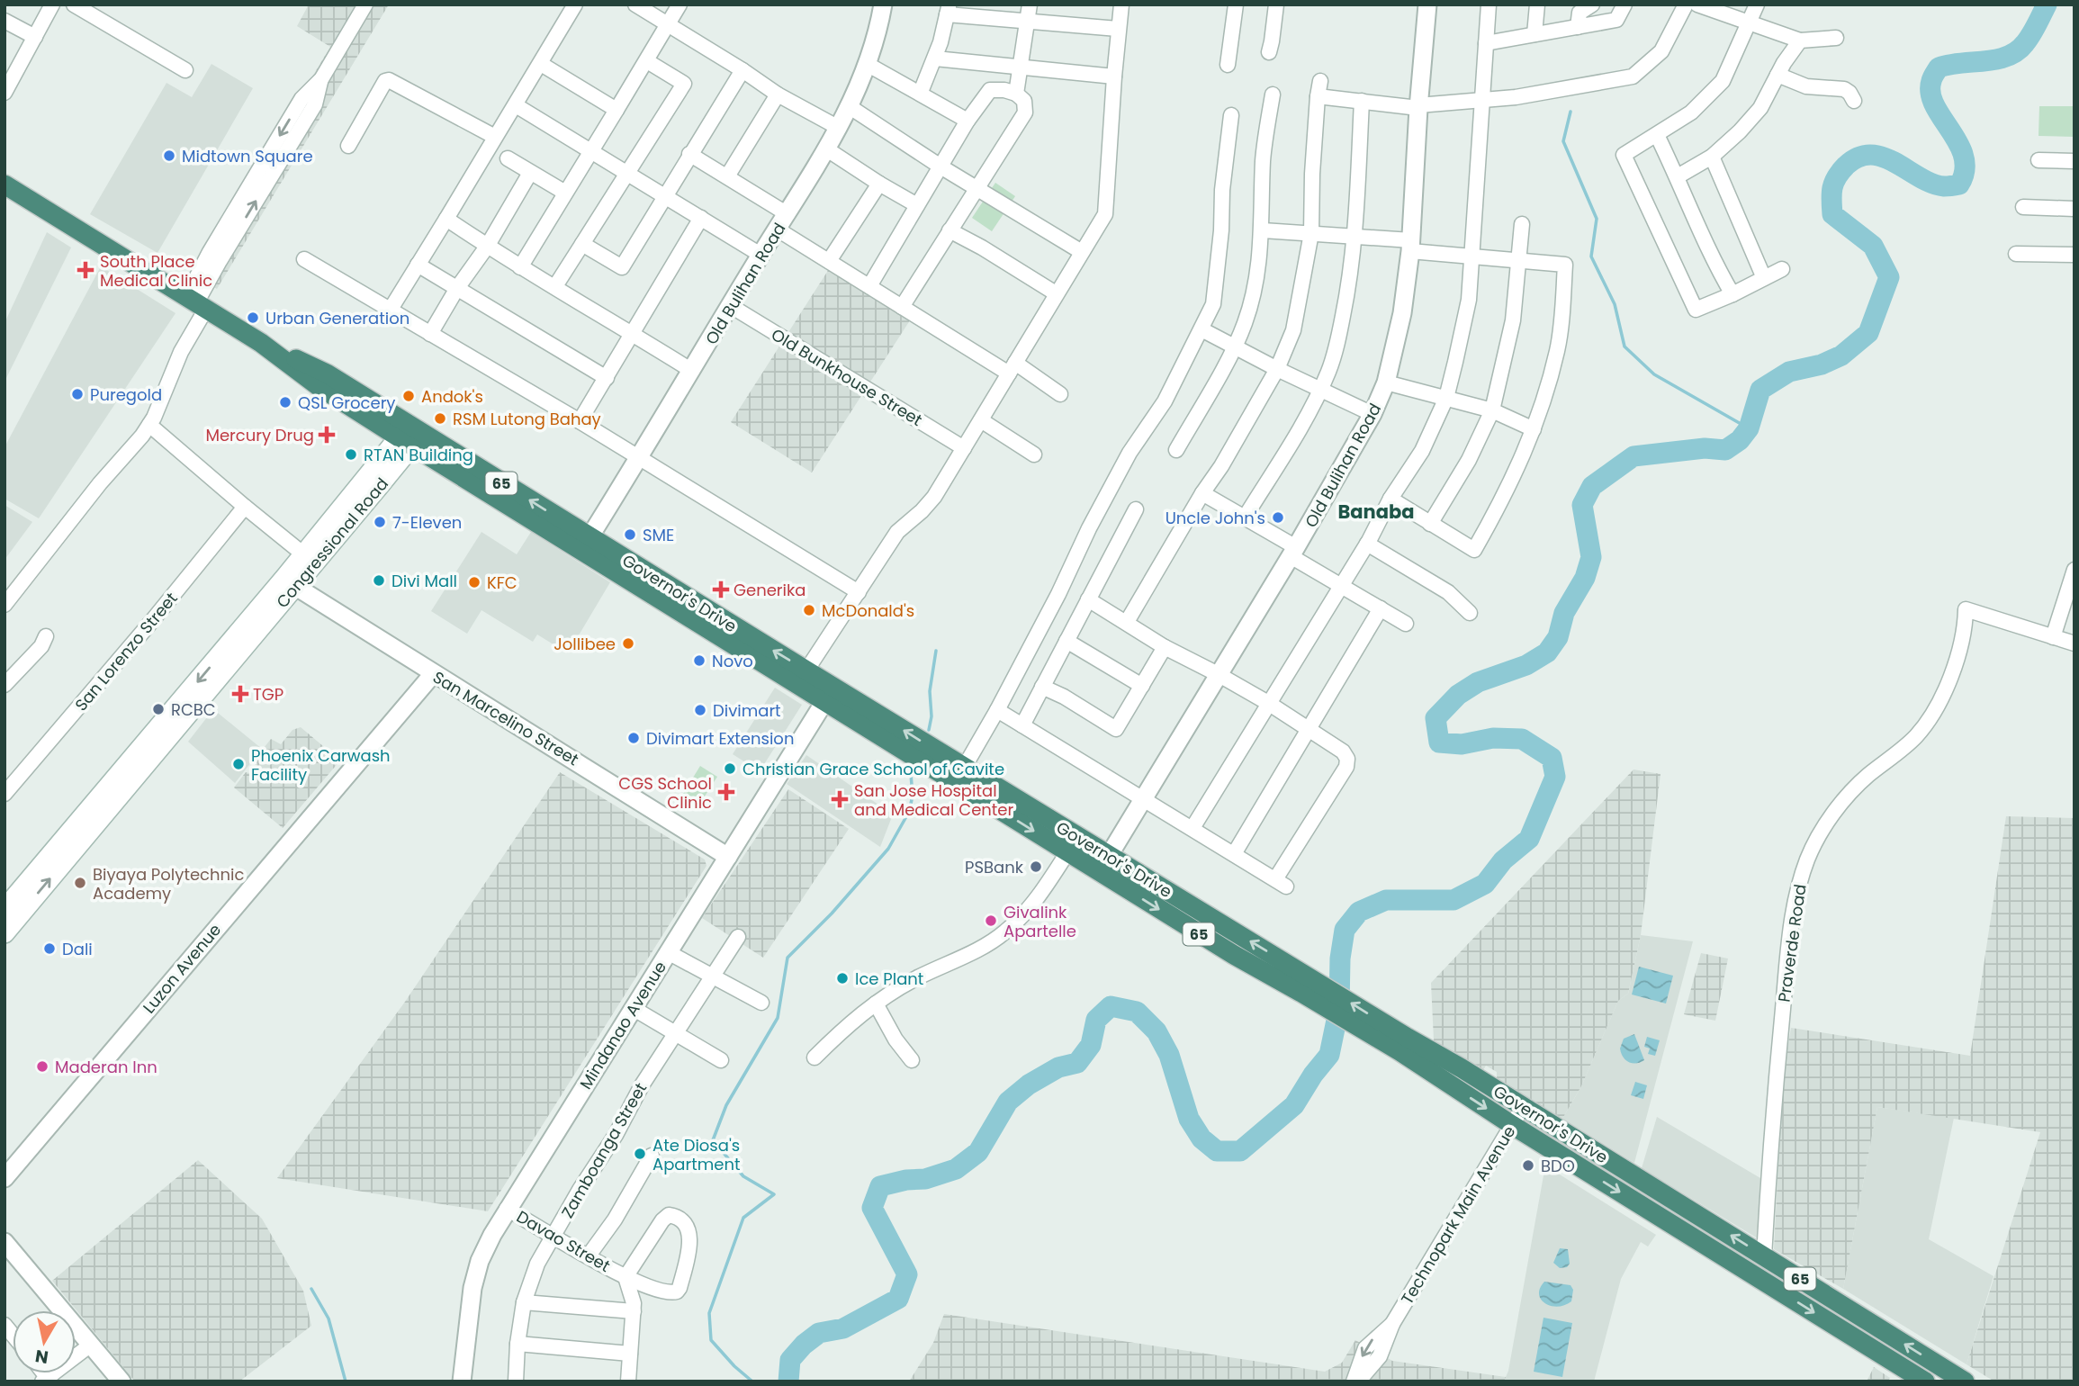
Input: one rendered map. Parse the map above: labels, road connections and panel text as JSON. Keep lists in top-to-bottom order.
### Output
{
  "streets": {
    "highway": ["65", "Governor's Drive"],
    "main road": ["Congressional Road"],
    "street": [
      "Old Bulihan Road",
      "Old Bunkhouse Street",
      "San Lorenzo Street",
      "San Marcelino Street",
      "Praverde Road",
      "Luzon Avenue",
      "Mindanao Avenue",
      "Zamboanga Street",
      "Technopark Main Avenue",
      "Davao Street"
    ]
  },
  "crossings": [
    ["Old Bulihan Road", "Old Bunkhouse Street"],
    ["Old Bulihan Road", "Governor's Drive"],
    ["Congressional Road", "Governor's Drive"],
    ["Congressional Road", "San Marcelino Street"],
    ["Governor's Drive", "Praverde Road"],
    ["Governor's Drive", "Mindanao Avenue"],
    ["Governor's Drive", "Technopark Main Avenue"],
    ["San Marcelino Street", "Luzon Avenue"],
    ["San Marcelino Street", "Mindanao Avenue"],
    ["Mindanao Avenue", "Davao Street"],
    ["Zamboanga Street", "Davao Street"]
  ],
  "districts": ["Banaba"],
  "places": {
    "other": [
      "Midtown Square",
      "Urban Generation",
      "Puregold",
      "Andok's",
      "QSL Grocery",
      "RSM Lutong Bahay",
      "RTAN Building",
      "Uncle John's",
      "7-Eleven",
      "SME",
      "Divi Mall",
      "KFC",
      "McDonald's",
      "Jollibee",
      "Novo",
      "RCBC",
      "Divimart",
      "Divimart Extension",
      "Phoenix Carwash Facility",
      "Christian Grace School of Cavite",
      "PSBank",
      "Biyaya Polytechnic Academy",
      "Givalink Apartelle",
      "Dali",
      "Ice Plant",
      "Maderan Inn",
      "Ate Diosa's Apartment",
      "BDO"
    ],
    "health": [
      "South Place Medical Clinic",
      "Mercury Drug",
      "Generika",
      "TGP",
      "CGS School Clinic",
      "San Jose Hospital and Medical Center"
    ]
  },
  "north": "bottom"
}
